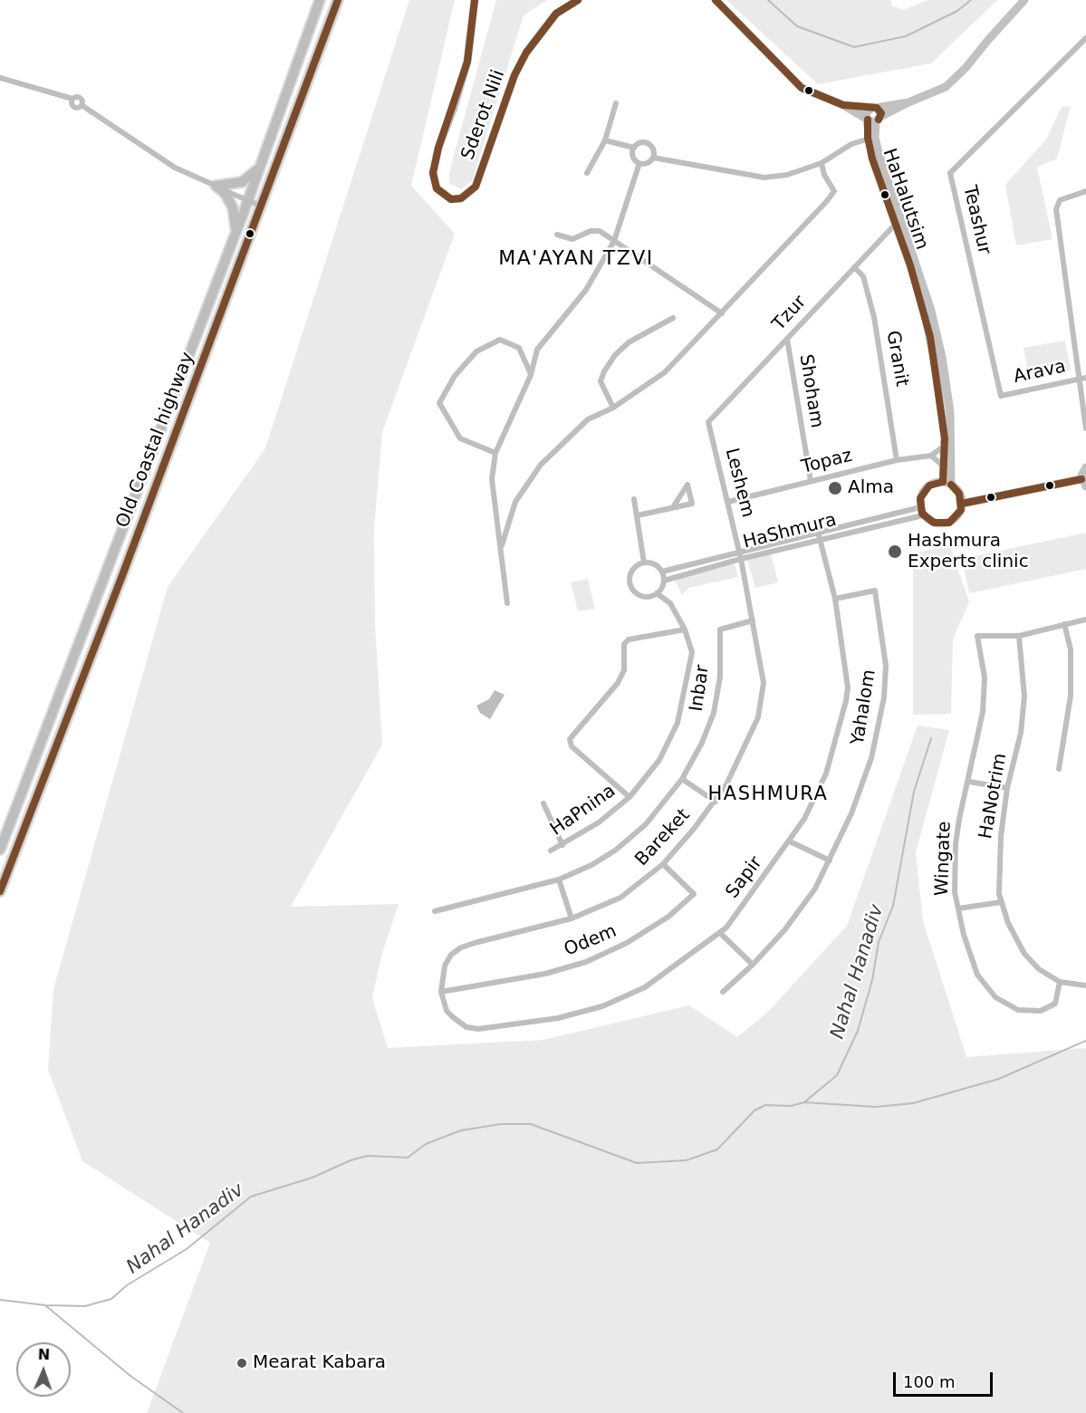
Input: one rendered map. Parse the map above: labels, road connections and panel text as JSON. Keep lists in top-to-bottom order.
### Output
{
  "streets": {
    "highway": ["Old Coastal highway"],
    "street": [
      "Sderot Nili",
      "HaHalutsim",
      "Teashur",
      "Tzur",
      "Granit",
      "Arava",
      "Shoham",
      "Topaz",
      "Leshem",
      "HaShmura",
      "Inbar",
      "Yahalom",
      "HaNotrim",
      "HaPnina",
      "Bareket",
      "Wingate",
      "Sapir",
      "Odem"
    ]
  },
  "crossings": [
    ["HaHalutsim", "Tzur"],
    ["HaHalutsim", "Topaz"],
    ["HaHalutsim", "HaShmura"],
    ["Teashur", "Arava"],
    ["Tzur", "Granit"],
    ["Tzur", "Shoham"],
    ["Tzur", "Leshem"],
    ["Granit", "Topaz"],
    ["Shoham", "Topaz"],
    ["Topaz", "Leshem"],
    ["Leshem", "HaShmura"],
    ["Leshem", "Bareket"],
    ["HaShmura", "HaPnina"],
    ["HaShmura", "Bareket"],
    ["HaShmura", "Sapir"],
    ["Inbar", "Bareket"],
    ["Yahalom", "Sapir"],
    ["HaNotrim", "Wingate"],
    ["Bareket", "Sapir"],
    ["Bareket", "Odem"],
    ["Sapir", "Odem"]
  ],
  "districts": ["MA'AYAN TZVI", "HASHMURA"],
  "water": ["Nahal Hanadiv"],
  "places": ["Alma", "Hashmura Experts clinic", "Mearat Kabara"],
  "scale_bar": "100 m",
  "north": "top"
}
